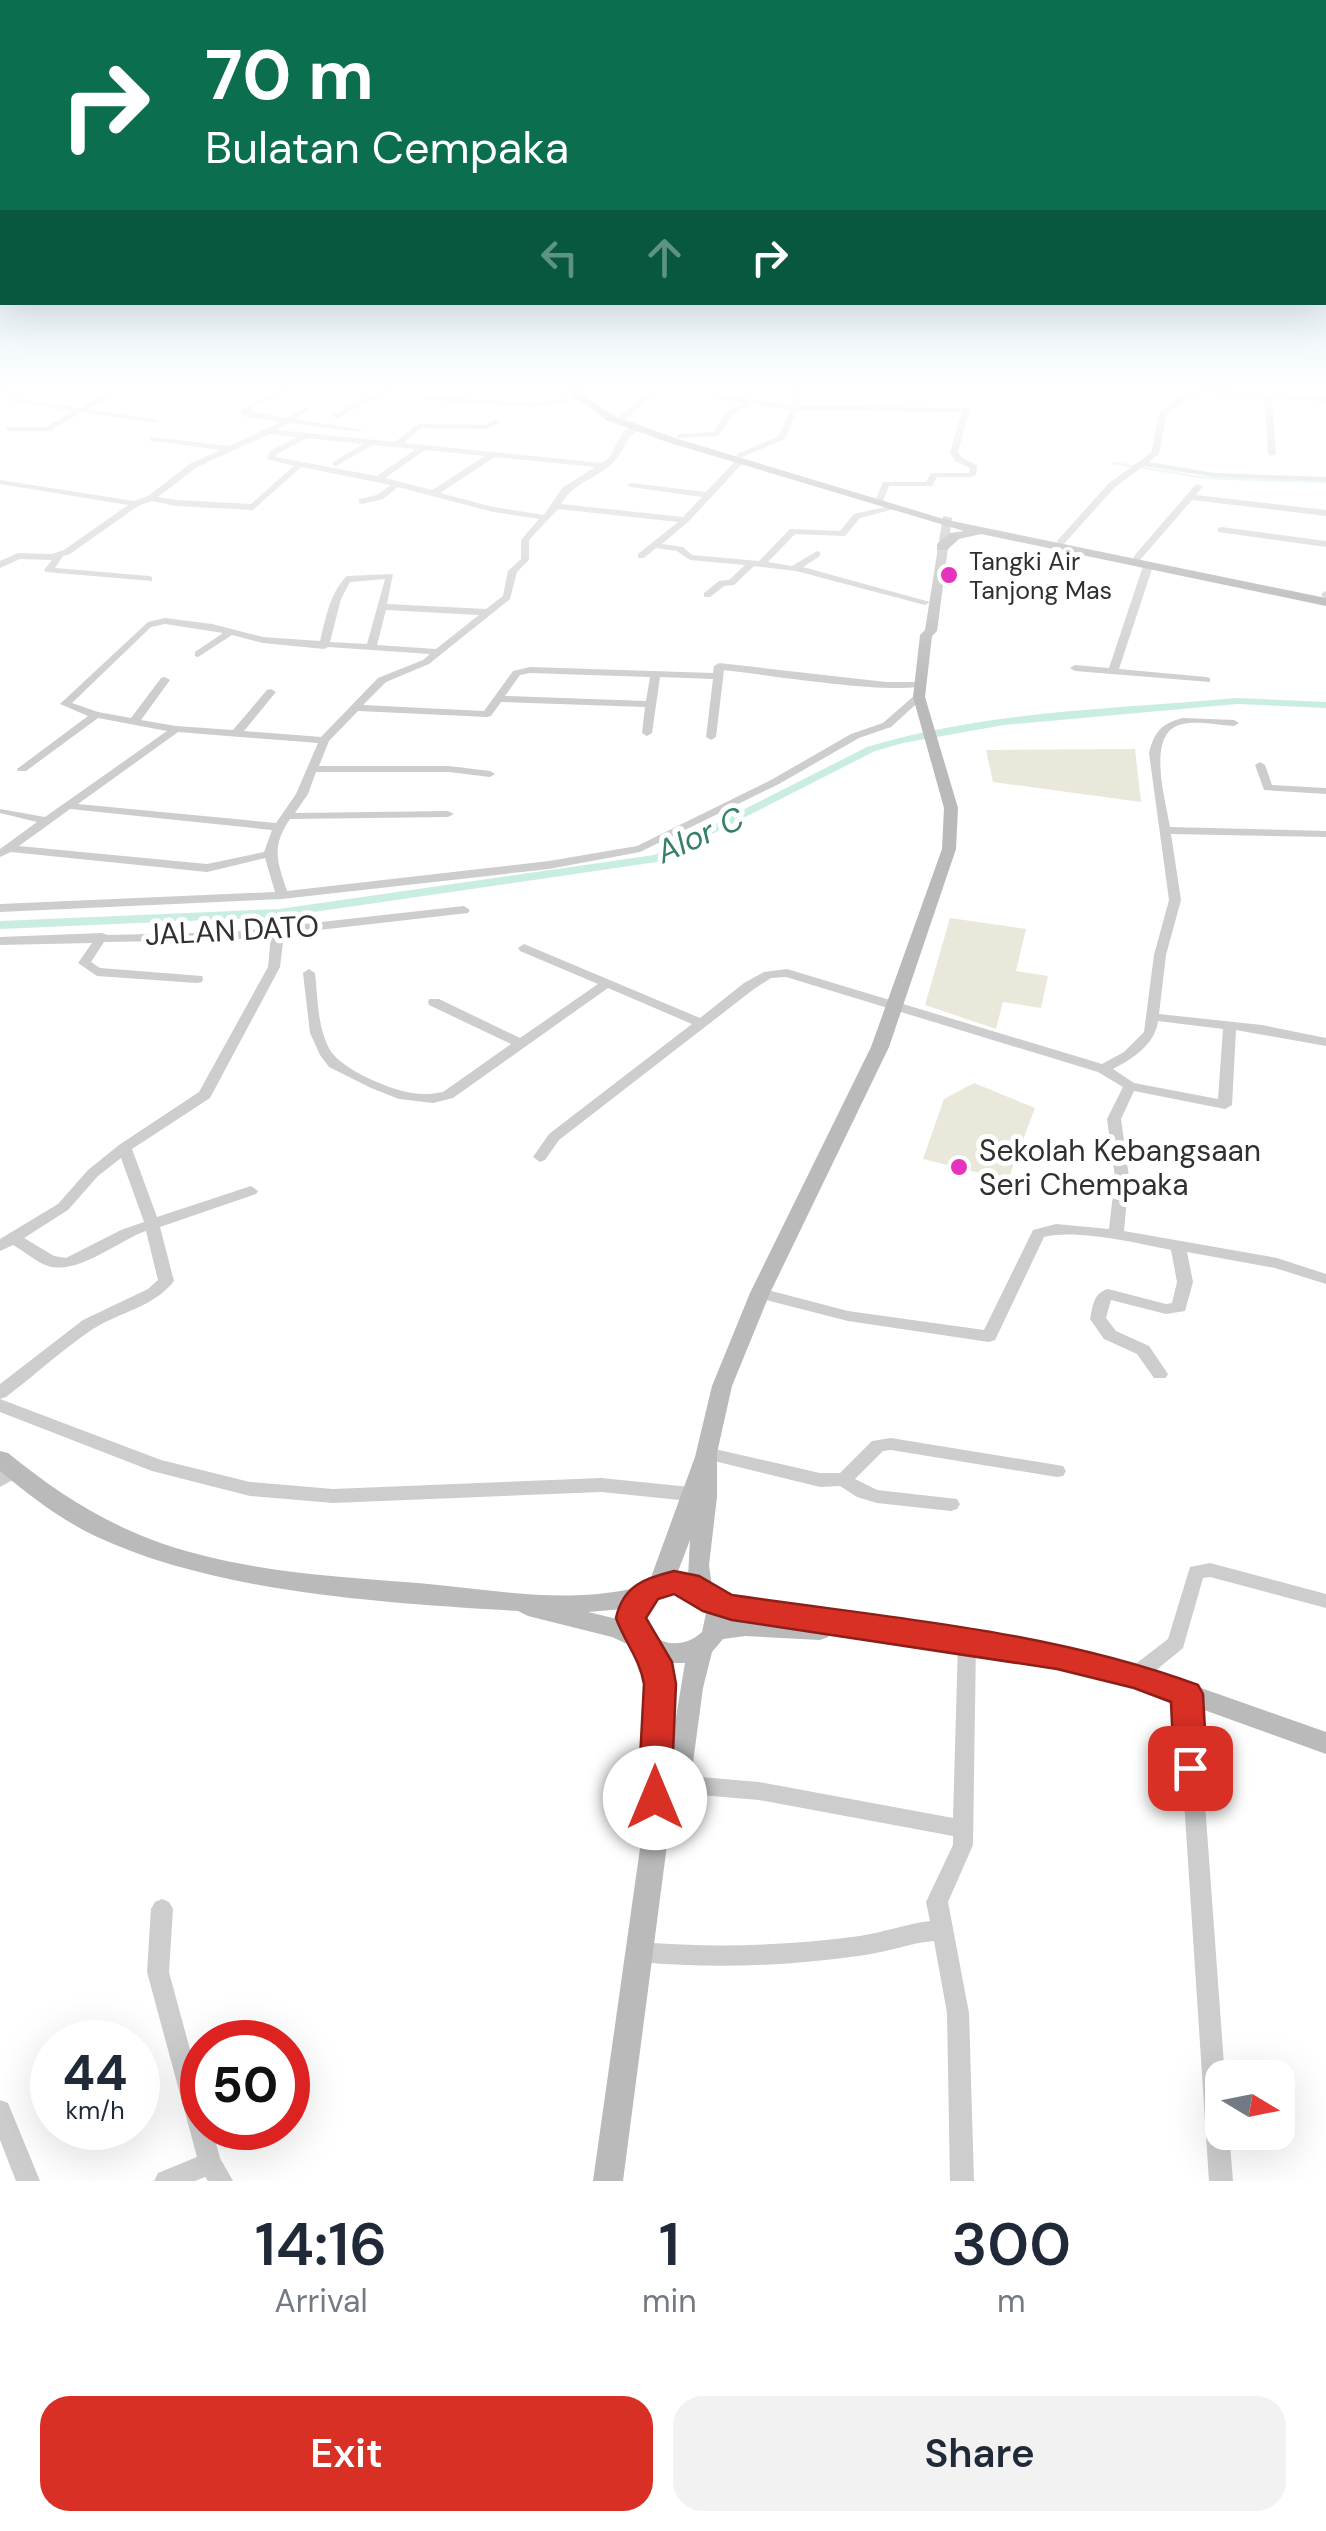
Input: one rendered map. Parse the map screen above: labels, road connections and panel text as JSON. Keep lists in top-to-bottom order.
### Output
{
  "streets": {
    "street": ["JALAN DATO"]
  },
  "water": ["Alor C"],
  "places": ["Tangki Air Tanjong Mas", "Sekolah Kebangsaan Seri Chempaka"],
  "north": "right",
  "page": {
    "turn": ["70 m", "Bulatan Cempaka"],
    "speed": "44 km/h",
    "limit": "50",
    "eta": [
      "14:16",
      "Arrival",
      "1",
      "min",
      "300",
      "m"
    ],
    "buttons": ["Exit", "Share"]
  }
}
